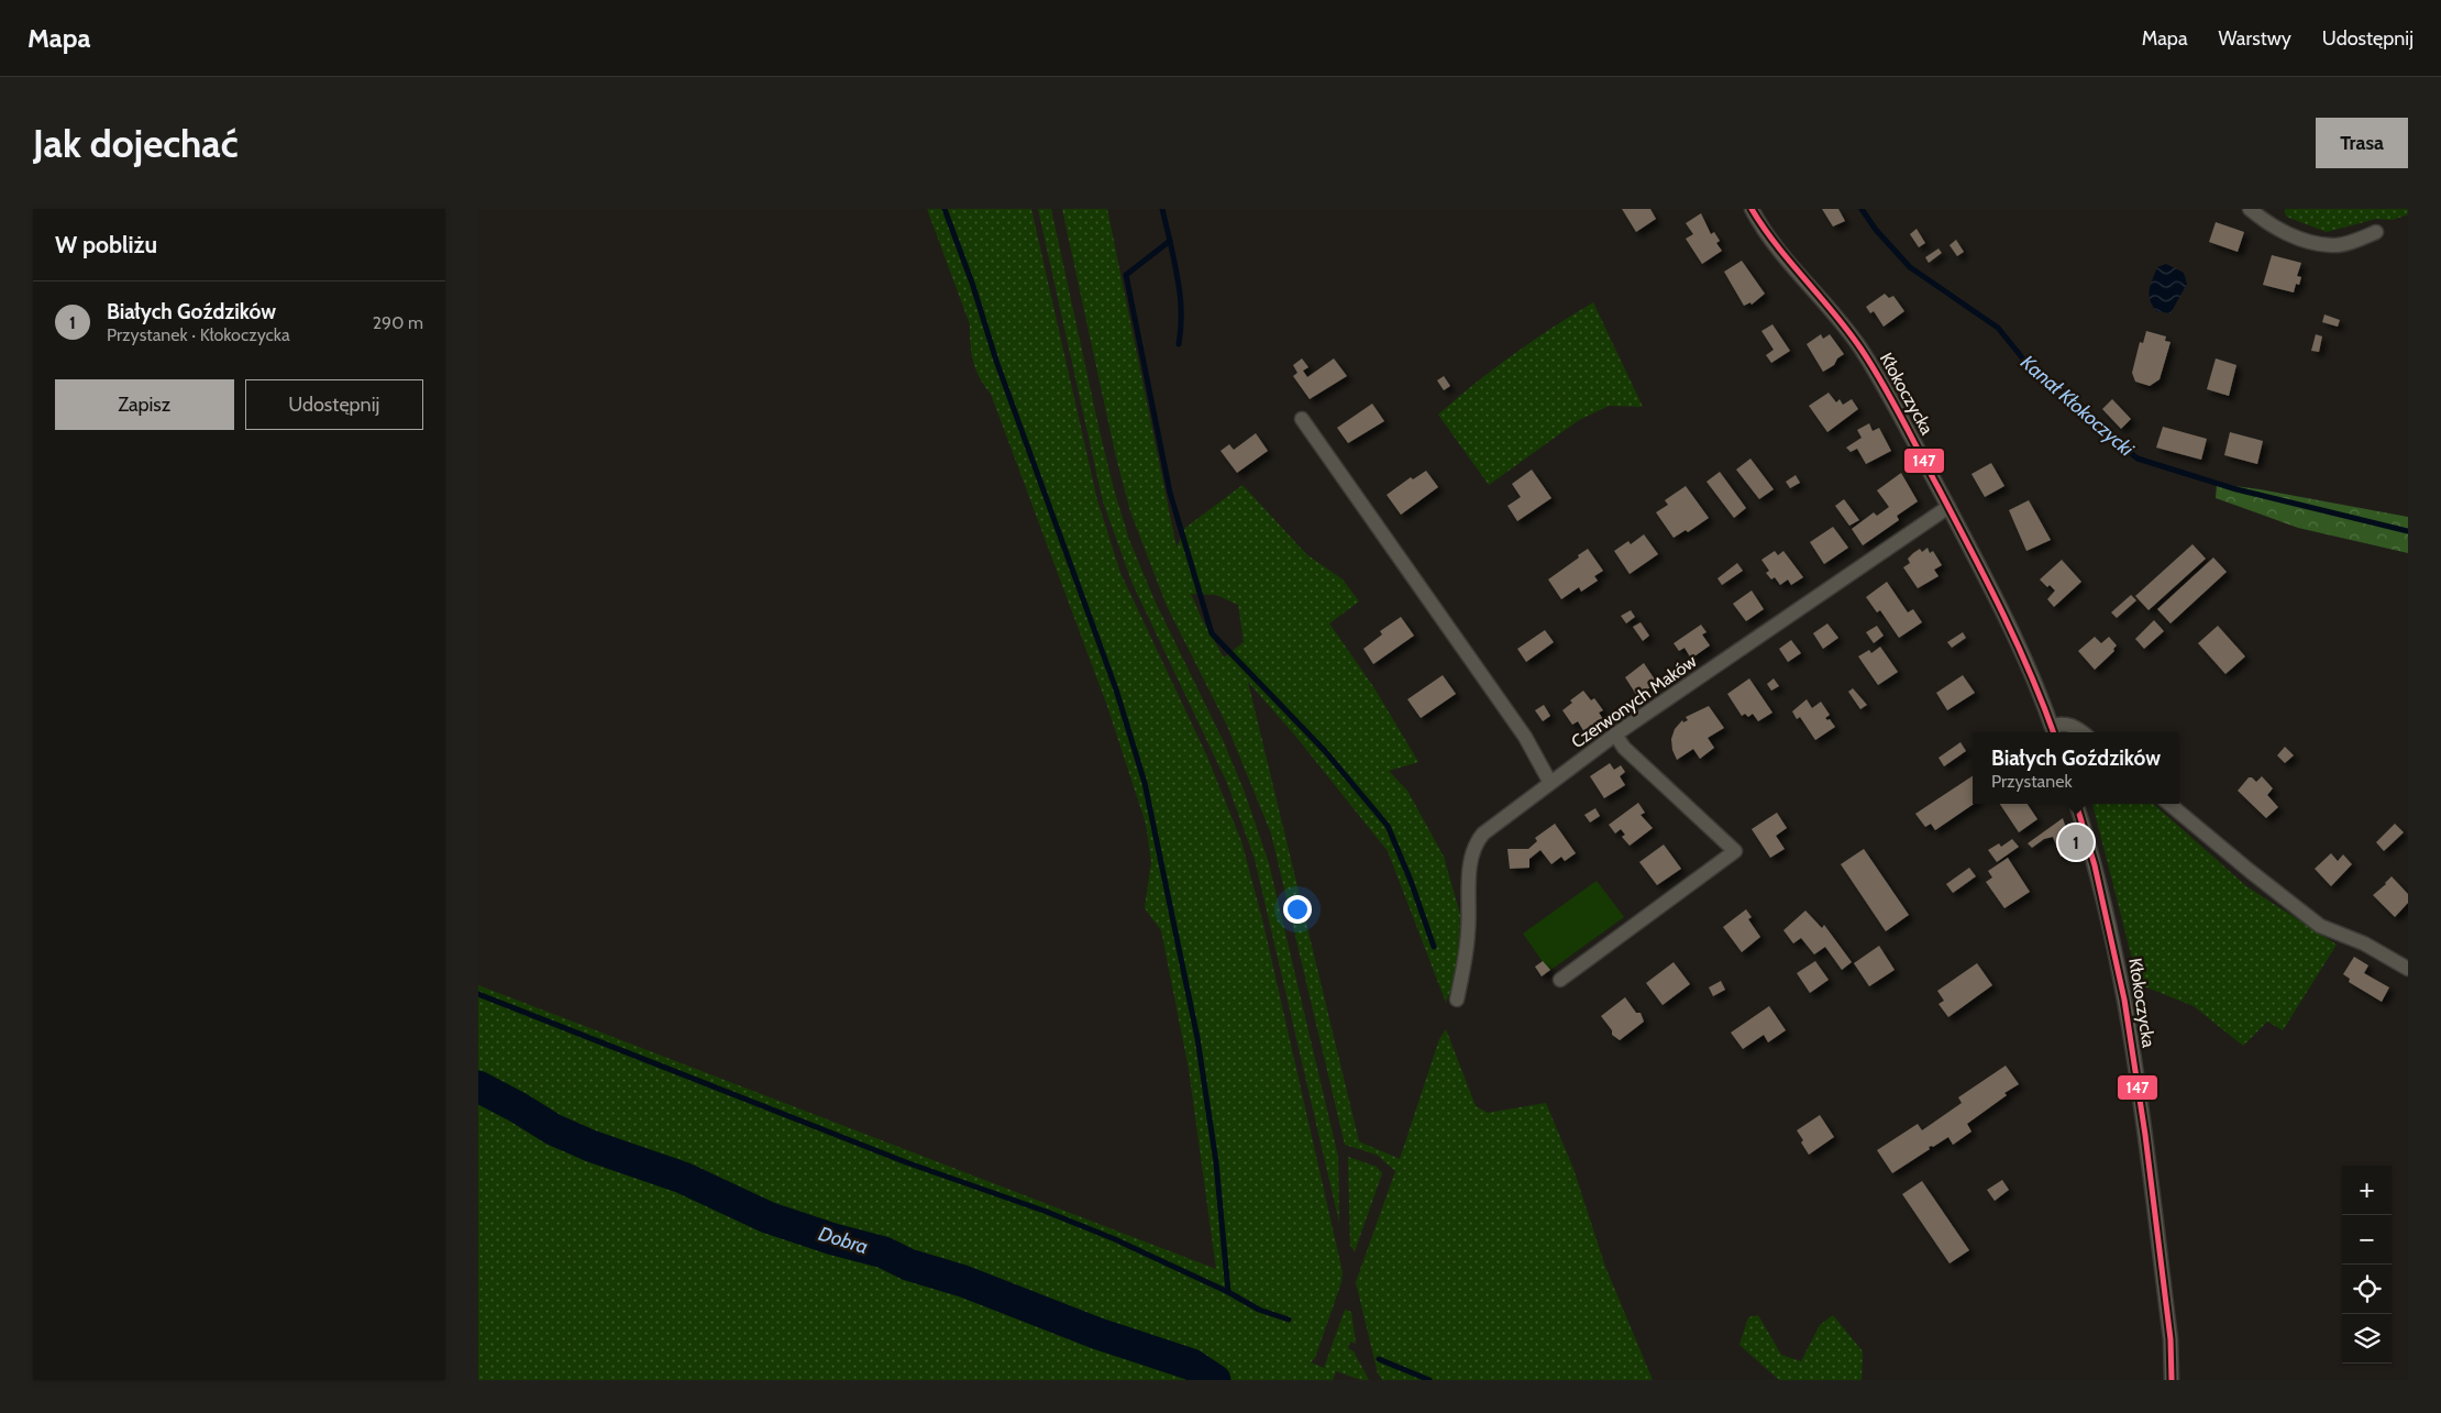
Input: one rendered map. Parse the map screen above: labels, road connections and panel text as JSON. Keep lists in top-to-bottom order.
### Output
{
  "streets": {
    "street": ["Kłokoczycka", "Czerwonych Maków"]
  },
  "crossings": [
    ["Kłokoczycka", "Czerwonych Maków"]
  ],
  "water": ["Kanał Kłokoczycki", "Dobra"],
  "lines": ["transit line 147"],
  "page": {
    "header": "Mapa",
    "nav": ["Mapa", "Warstwy", "Udostępnij"],
    "buttons": [
      "Trasa",
      ["Zapisz", "Udostępnij"]
    ],
    "title": "Jak dojechać",
    "heading": "W pobliżu",
    "list": [
      {
        "mark": "1",
        "name": "Białych Goździków",
        "note": "Przystanek · Kłokoczycka",
        "value": "290 m"
      }
    ],
    "popup": ["Białych Goździków", "Przystanek"],
    "pins": "1",
    "map_buttons": ["+", "−"]
  }
}
